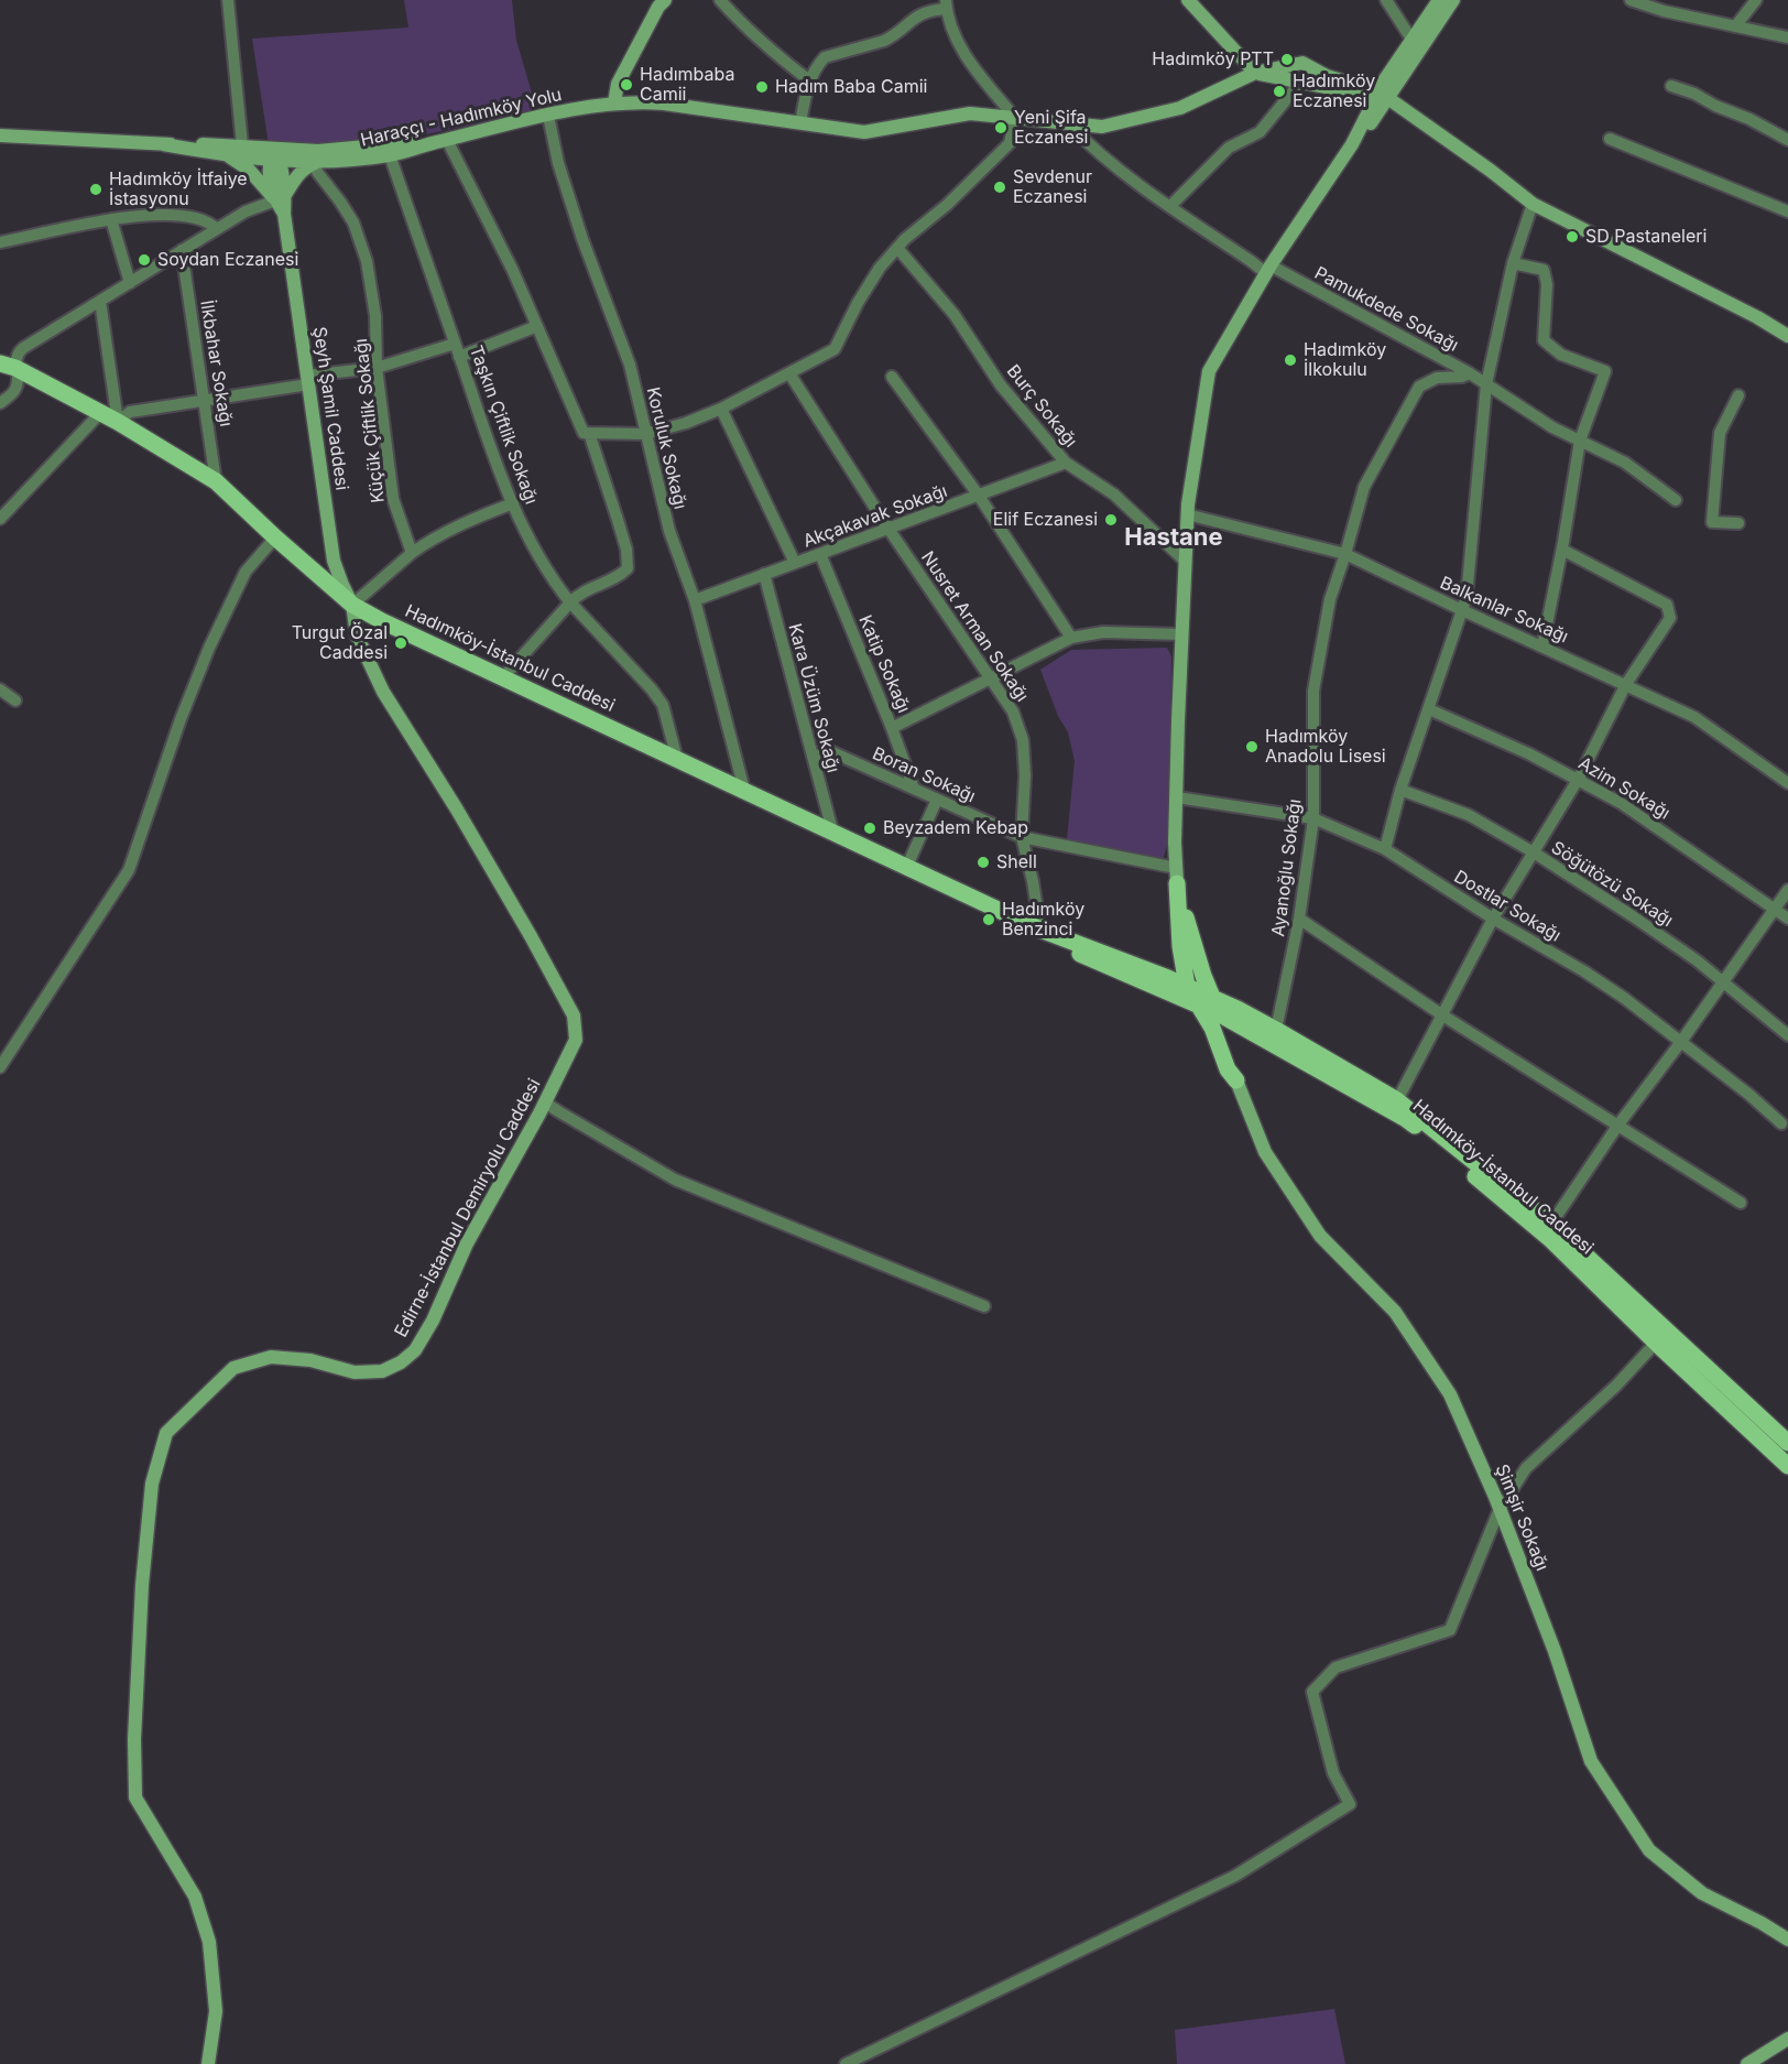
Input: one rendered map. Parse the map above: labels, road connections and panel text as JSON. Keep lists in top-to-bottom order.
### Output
{
  "streets": {
    "main road": ["Hadımköy-İstanbul Caddesi"],
    "street": [
      "Haraççı - Hadımköy Yolu",
      "Pamukdede Sokağı",
      "İlkbahar Sokağı",
      "Burç Sokağı",
      "Şeyh Şamil Caddesi",
      "Küçük Çiftlik Sokağı",
      "Taşkın Çiftlik Sokağı",
      "Koruluk Sokağı",
      "Akçakavak Sokağı",
      "Balkanlar Sokağı",
      "Nusret Arman Sokağı",
      "Katip Sokağı",
      "Kara Üzüm Sokağı",
      "Boran Sokağı",
      "Azim Sokağı",
      "Ayanoğlu Sokağı",
      "Söğütözü Sokağı",
      "Dostlar Sokağı",
      "Edirne-İstanbul Demiryolu Caddesi",
      "Şimşir Sokağı"
    ]
  },
  "crossings": [
    ["Haraççı - Hadımköy Yolu", "Pamukdede Sokağı"],
    ["Haraççı - Hadımköy Yolu", "Şeyh Şamil Caddesi"],
    ["Haraççı - Hadımköy Yolu", "Küçük Çiftlik Sokağı"],
    ["Haraççı - Hadımköy Yolu", "Taşkın Çiftlik Sokağı"],
    ["Haraççı - Hadımköy Yolu", "Koruluk Sokağı"],
    ["Pamukdede Sokağı", "Ayanoğlu Sokağı"],
    ["İlkbahar Sokağı", "Hadımköy-İstanbul Caddesi"],
    ["Burç Sokağı", "Akçakavak Sokağı"],
    ["Şeyh Şamil Caddesi", "Hadımköy-İstanbul Caddesi"],
    ["Şeyh Şamil Caddesi", "Edirne-İstanbul Demiryolu Caddesi"],
    ["Taşkın Çiftlik Sokağı", "Hadımköy-İstanbul Caddesi"],
    ["Koruluk Sokağı", "Akçakavak Sokağı"],
    ["Koruluk Sokağı", "Hadımköy-İstanbul Caddesi"],
    ["Akçakavak Sokağı", "Nusret Arman Sokağı"],
    ["Akçakavak Sokağı", "Katip Sokağı"],
    ["Akçakavak Sokağı", "Kara Üzüm Sokağı"],
    ["Balkanlar Sokağı", "Ayanoğlu Sokağı"],
    ["Nusret Arman Sokağı", "Hadımköy-İstanbul Caddesi"],
    ["Nusret Arman Sokağı", "Boran Sokağı"],
    ["Hadımköy-İstanbul Caddesi", "Kara Üzüm Sokağı"],
    ["Hadımköy-İstanbul Caddesi", "Ayanoğlu Sokağı"],
    ["Hadımköy-İstanbul Caddesi", "Edirne-İstanbul Demiryolu Caddesi"],
    ["Katip Sokağı", "Boran Sokağı"],
    ["Kara Üzüm Sokağı", "Boran Sokağı"],
    ["Ayanoğlu Sokağı", "Dostlar Sokağı"]
  ],
  "districts": ["Hastane"],
  "places": [
    "Hadımköy PTT",
    "Hadımbaba Camii",
    "Hadım Baba Camii",
    "Hadımköy Eczanesi",
    "Yeni Şifa Eczanesi",
    "Sevdenur Eczanesi",
    "Hadımköy İtfaiye İstasyonu",
    "SD Pastaneleri",
    "Soydan Eczanesi",
    "Hadımköy İlkokulu",
    "Elif Eczanesi",
    "Turgut Özal Caddesi",
    "Hadımköy Anadolu Lisesi",
    "Beyzadem Kebap",
    "Shell",
    "Hadımköy Benzinci"
  ]
}
